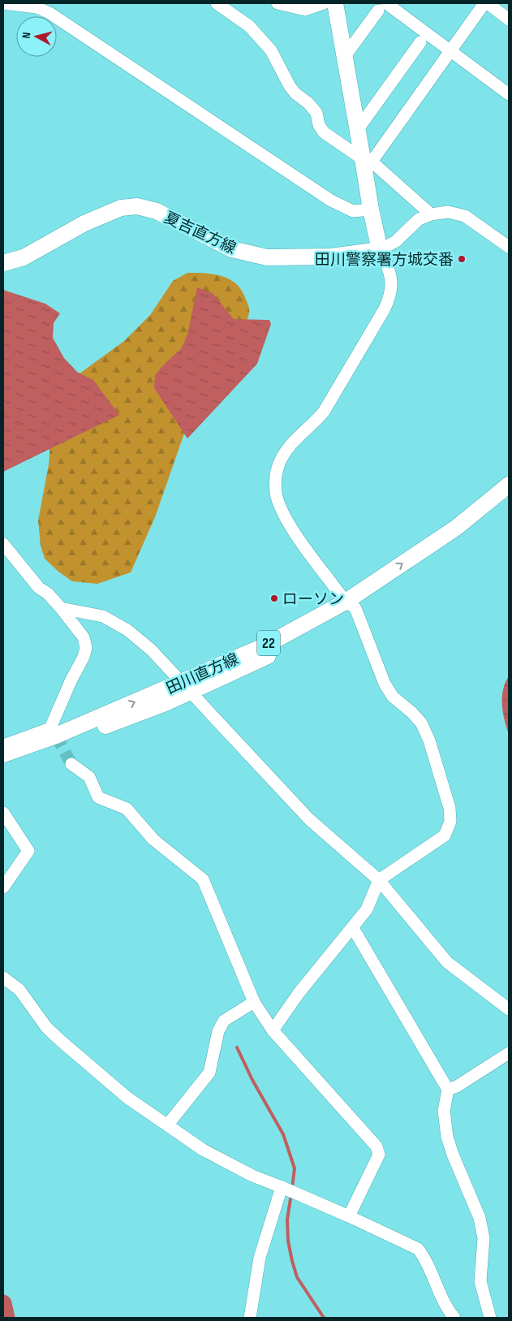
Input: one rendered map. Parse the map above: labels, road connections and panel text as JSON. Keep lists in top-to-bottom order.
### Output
{
  "streets": {
    "main road": ["夏吉直方線", "22", "田川直方線"]
  },
  "places": ["田川警察署方城交番", "ローソン"],
  "north": "left"
}
